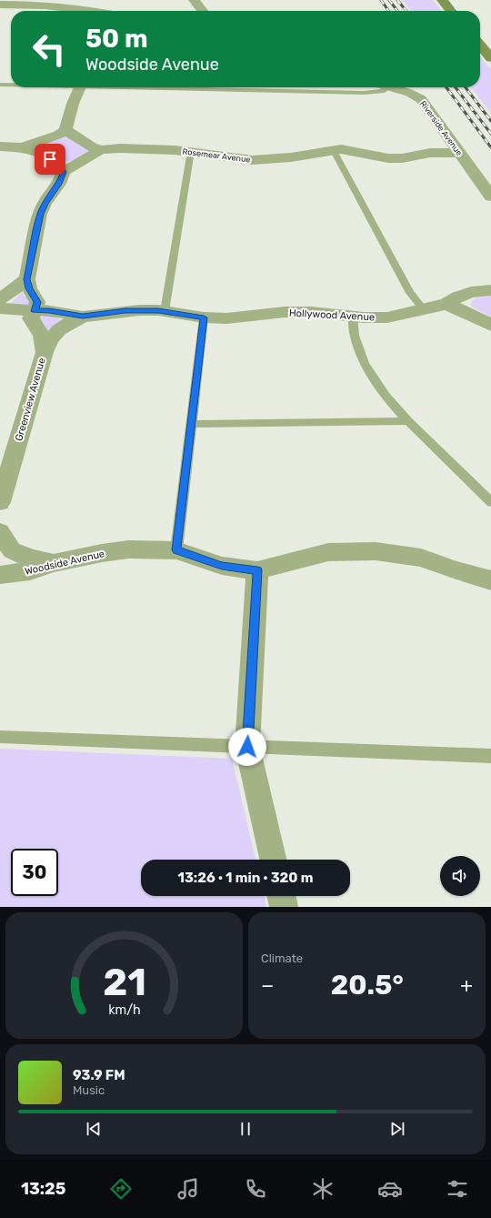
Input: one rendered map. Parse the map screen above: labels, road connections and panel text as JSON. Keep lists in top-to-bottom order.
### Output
{
  "streets": {
    "street": [
      "Riverside Avenue",
      "Rosemear Avenue",
      "Hollywood Avenue",
      "Greenview Avenue",
      "Woodside Avenue"
    ]
  },
  "crossings": [
    ["Riverside Avenue", "Rosemear Avenue"],
    ["Hollywood Avenue", "Greenview Avenue"]
  ],
  "page": {
    "turn": ["50 m", "Woodside Avenue"],
    "limit": "30",
    "trip": "13:26 · 1 min · 320 m",
    "tile": "Climate",
    "heat": ["−", "20.5°", "+"],
    "song": ["93.9 FM", "Music"],
    "tabs": "13:25",
    "gauge": ["21", "km/h"]
  }
}
